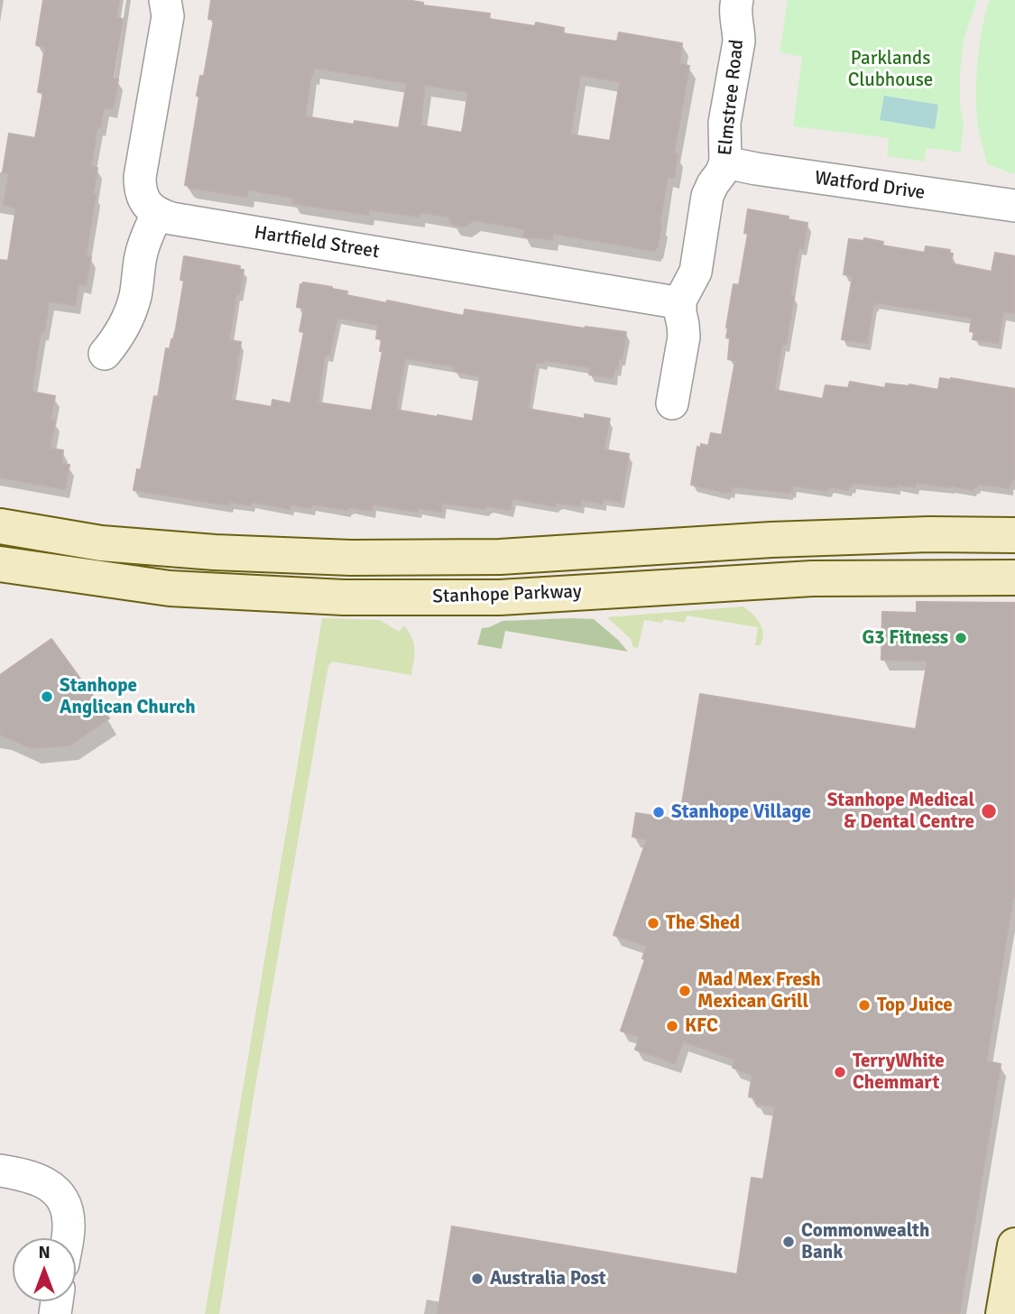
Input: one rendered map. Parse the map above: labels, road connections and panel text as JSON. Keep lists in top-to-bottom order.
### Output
{
  "streets": {
    "main road": ["Stanhope Parkway"],
    "street": ["Elmstree Road", "Watford Drive", "Hartfield Street"]
  },
  "crossings": [
    ["Elmstree Road", "Watford Drive"],
    ["Elmstree Road", "Hartfield Street"]
  ],
  "parks": ["Parklands Clubhouse"],
  "places": [
    "G3 Fitness",
    "Stanhope Anglican Church",
    "Stanhope Medical & Dental Centre",
    "Stanhope Village",
    "The Shed",
    "Mad Mex Fresh Mexican Grill",
    "Top Juice",
    "KFC",
    "TerryWhite Chemmart",
    "Commonwealth Bank",
    "Australia Post"
  ],
  "north": "top"
}
